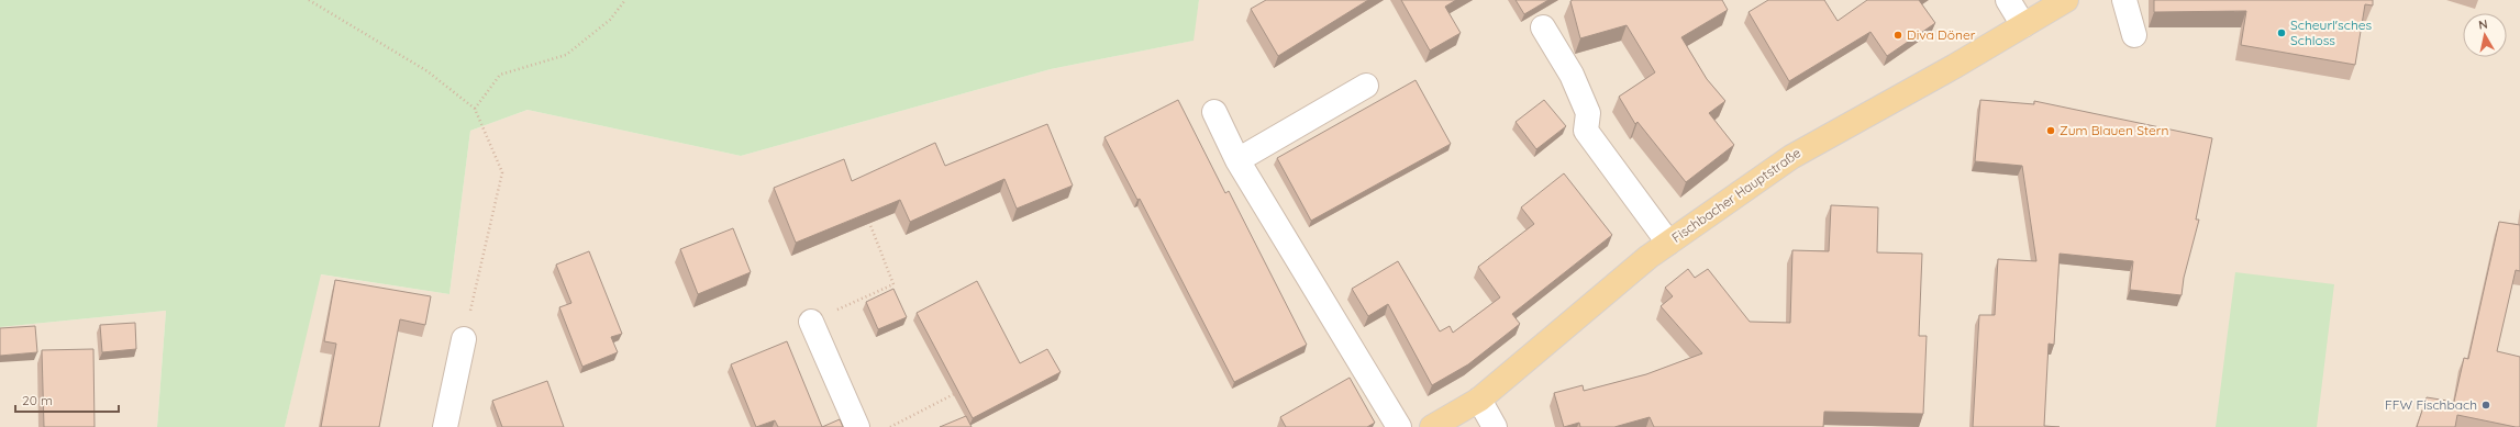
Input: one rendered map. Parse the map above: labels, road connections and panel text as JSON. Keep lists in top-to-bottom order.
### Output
{
  "streets": {
    "main road": ["Fischbacher Hauptstraße"]
  },
  "places": [
    "Scheurl'sches Schloss",
    "Diva Döner",
    "Zum Blauen Stern",
    "FFW Fischbach"
  ],
  "scale_bar": "20 m",
  "north": "top"
}
